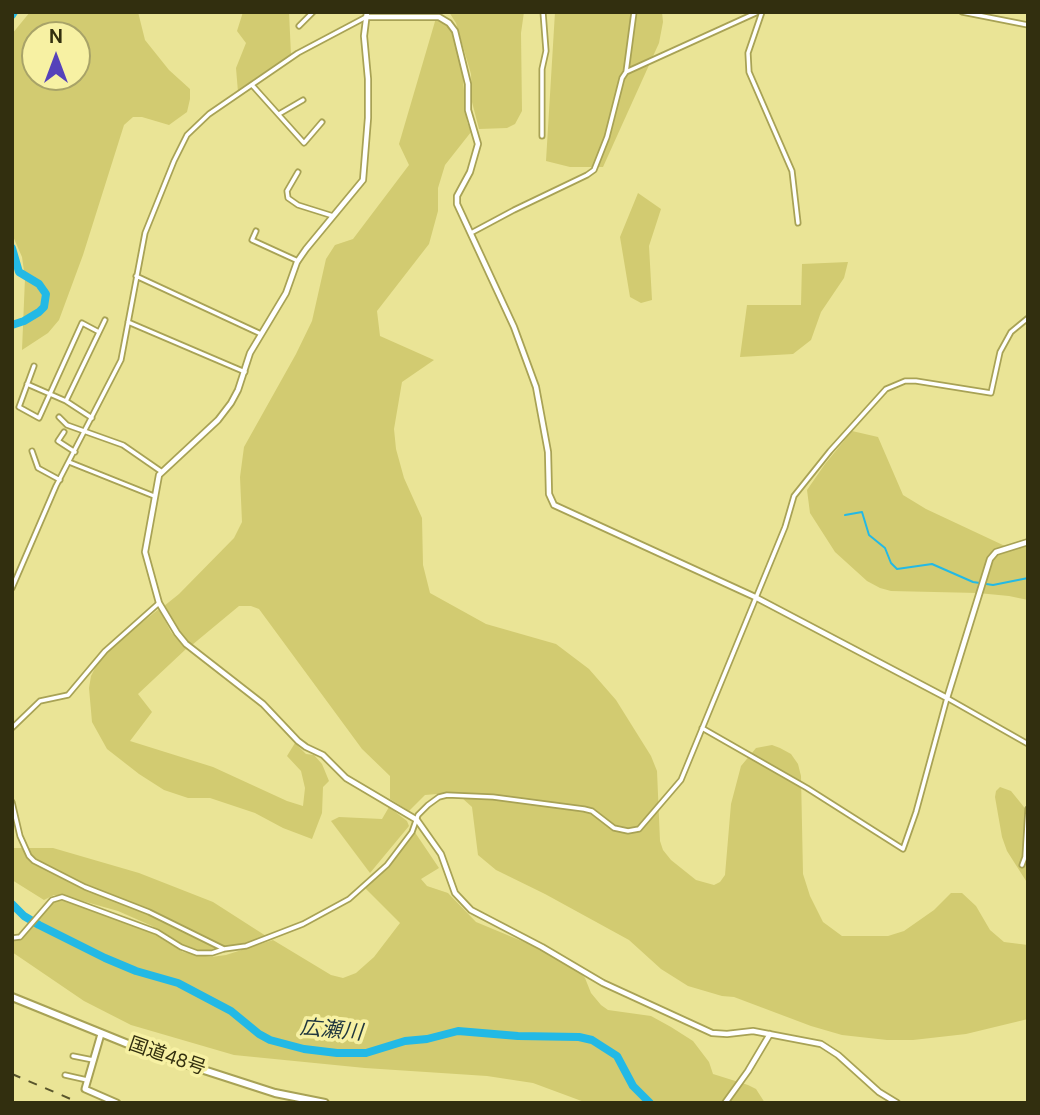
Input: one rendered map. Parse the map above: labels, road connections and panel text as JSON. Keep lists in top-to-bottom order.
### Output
{
  "streets": {
    "highway": ["国道48号"]
  },
  "water": ["広瀬川"],
  "north": "top"
}
